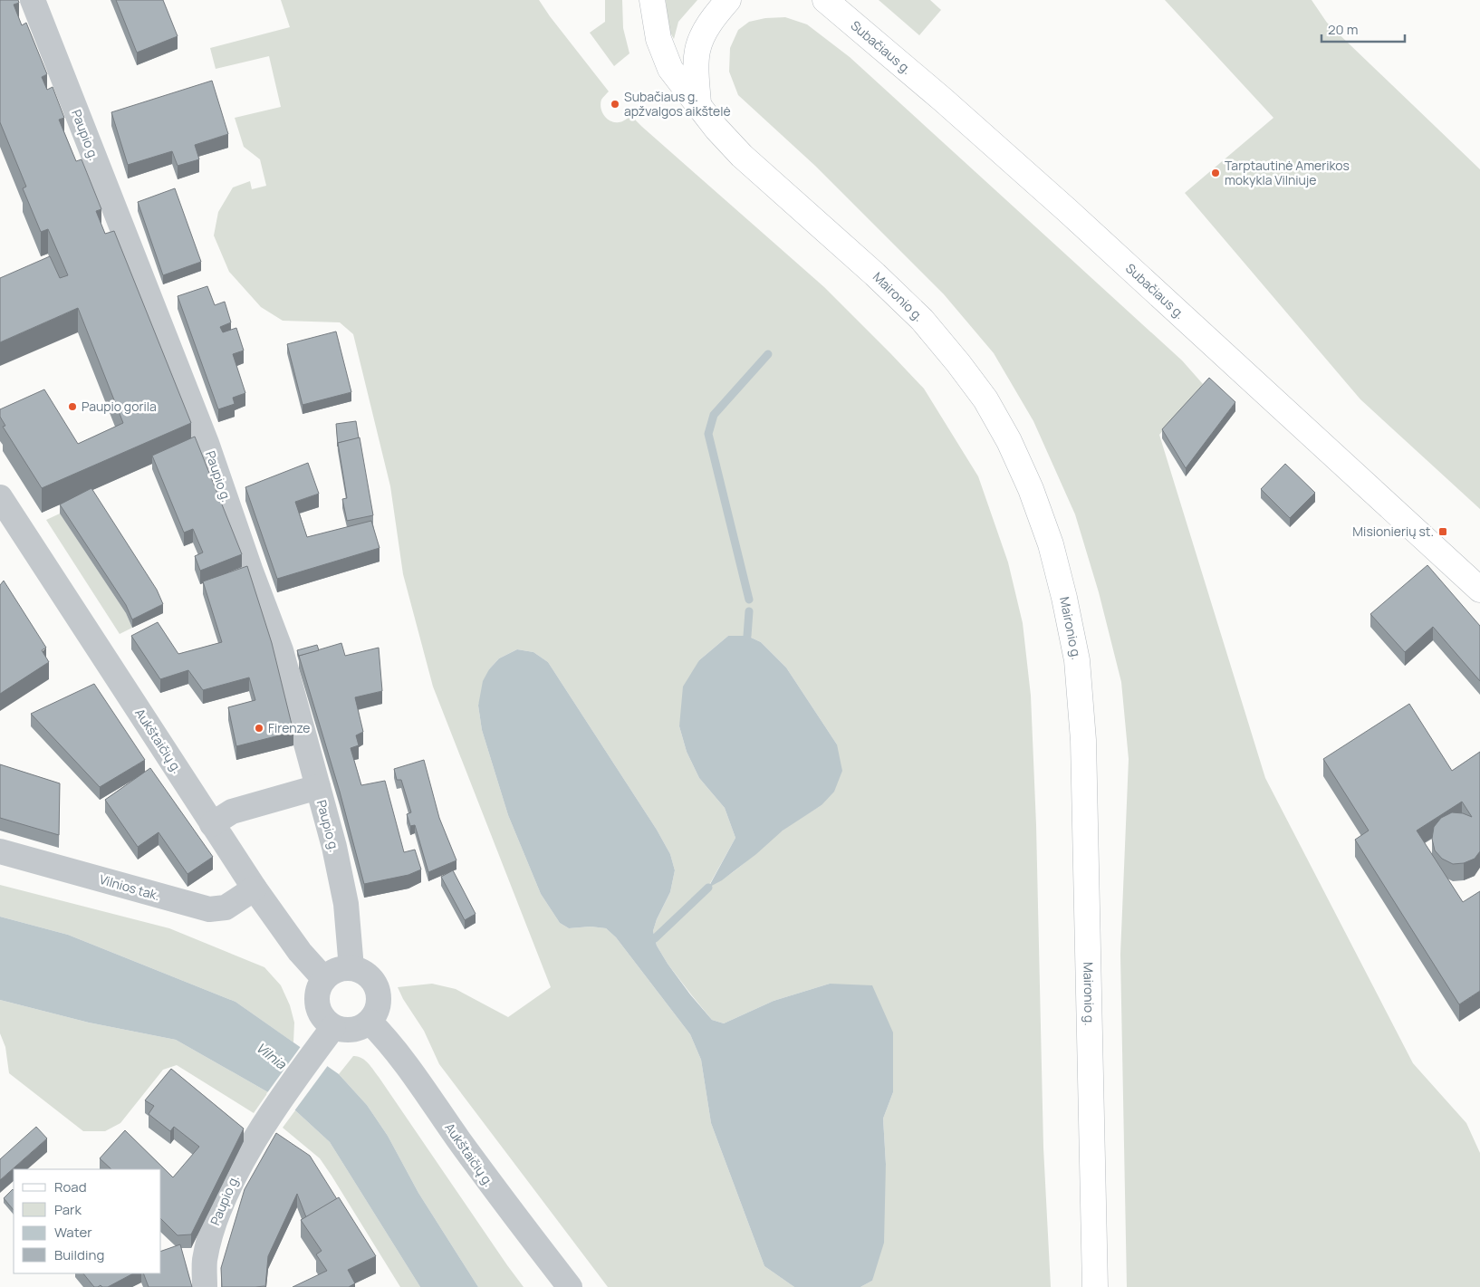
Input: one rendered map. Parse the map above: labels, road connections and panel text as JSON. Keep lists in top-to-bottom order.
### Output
{
  "streets": {
    "main road": ["Subačiaus g.", "Maironio g."],
    "street": ["Paupio g.", "Aukštaičių g.", "Vilnios tak."]
  },
  "crossings": [
    ["Paupio g.", "Aukštaičių g."],
    ["Aukštaičių g.", "Vilnios tak."]
  ],
  "water": ["Vilnia"],
  "places": {
    "other": [
      "Subačiaus g. apžvalgos aikštelė",
      "Tarptautinė Amerikos mokykla Vilniuje",
      "Paupio gorila",
      "Firenze"
    ],
    "transit": ["Misionierių st."]
  },
  "legend": [
    "Road",
    "Park",
    "Water",
    "Building"
  ],
  "scale_bar": "20 m"
}
